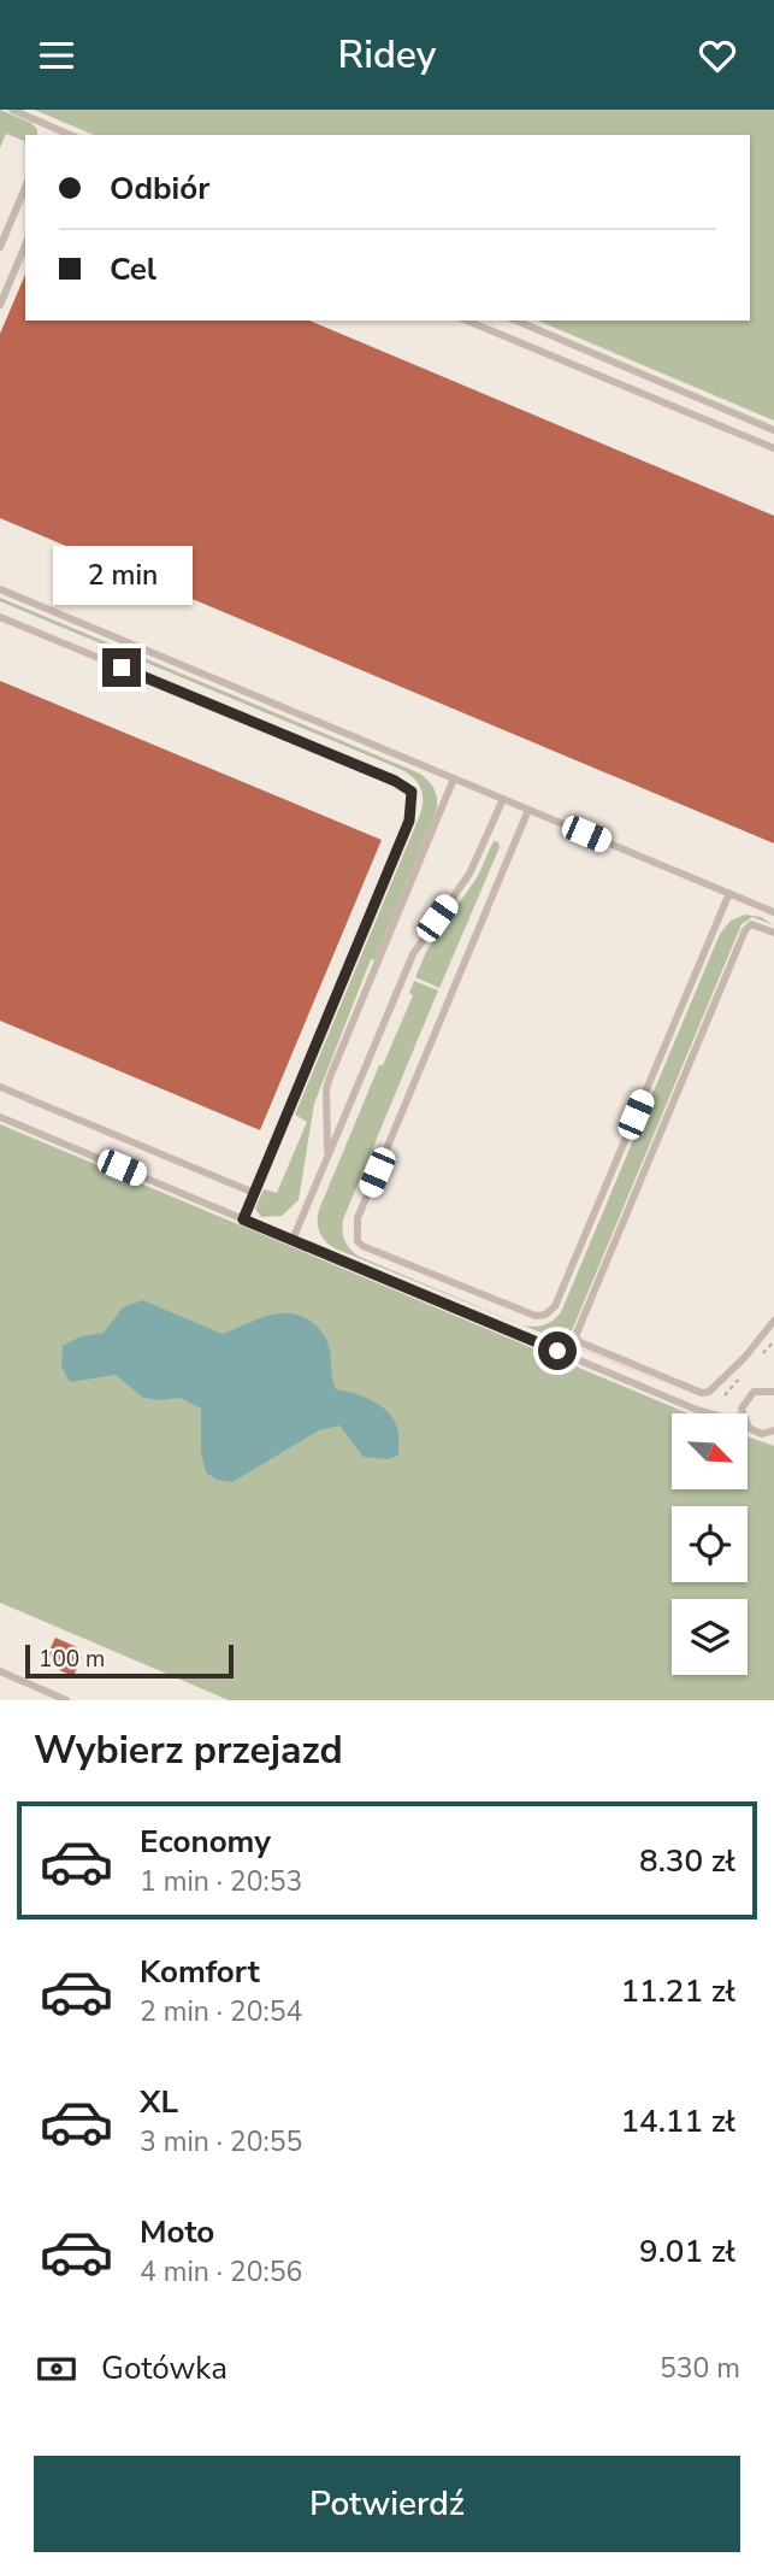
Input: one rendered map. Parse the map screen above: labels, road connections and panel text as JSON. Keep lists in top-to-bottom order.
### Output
{
  "scale_bar": "100 m",
  "north": "bottom right",
  "page": {
    "header": "Ridey",
    "banner": ["Odbiór", "Cel"],
    "bubble": "2 min",
    "scale": "100 m",
    "heading": "Wybierz przejazd",
    "list": [
      {
        "name": "Economy",
        "note": "1 min · 20:53",
        "value": "8.30 zł"
      },
      {
        "name": "Komfort",
        "note": "2 min · 20:54",
        "value": "11.21 zł"
      },
      {
        "name": "XL",
        "note": "3 min · 20:55",
        "value": "14.11 zł"
      },
      {
        "name": "Moto",
        "note": "4 min · 20:56",
        "value": "9.01 zł"
      }
    ],
    "pay": ["Gotówka", "530 m"],
    "buttons": "Potwierdź"
  }
}
